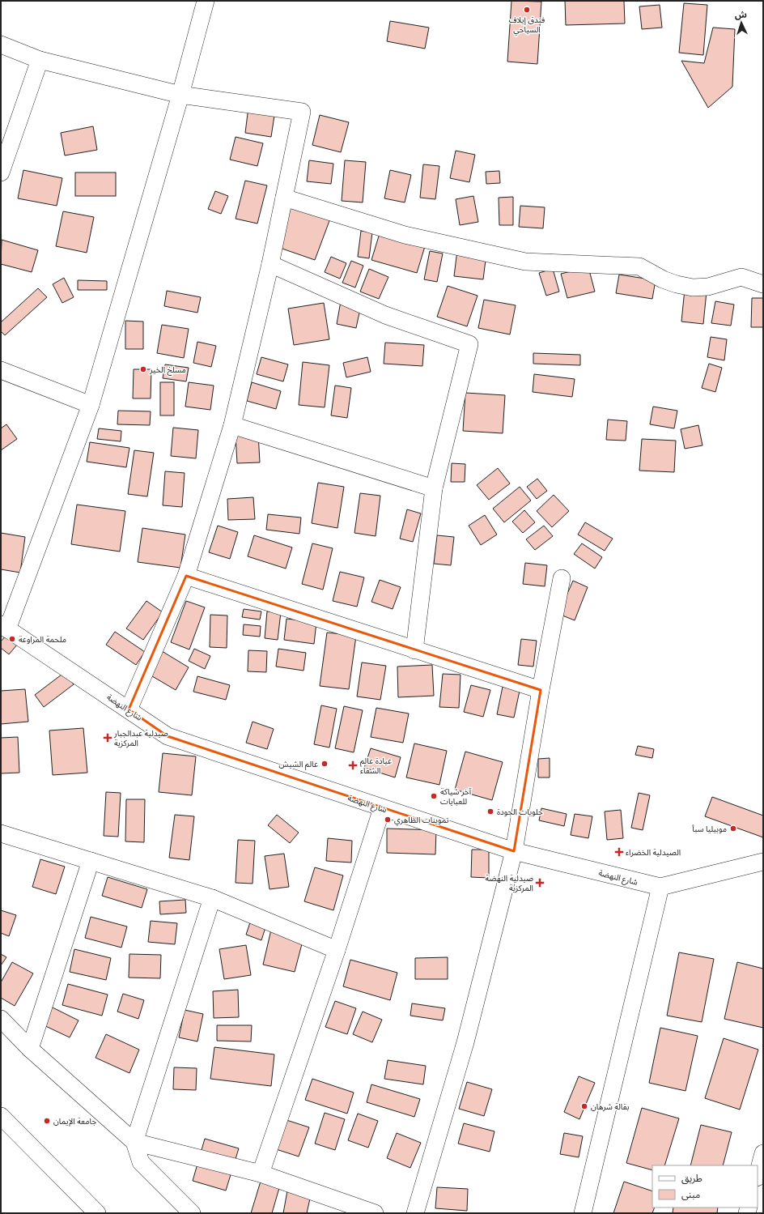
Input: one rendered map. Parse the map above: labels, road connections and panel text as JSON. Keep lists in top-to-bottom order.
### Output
{
  "streets": {
    "street": ["شارع النهضة"]
  },
  "places": {
    "other": [
      "فندق إيلاف السياحي",
      "مسلخ الخير",
      "ملحمة المراوعة",
      "عالم الشيش",
      "آخر شياكة للعبايات",
      "حلويات الجودة",
      "تموينات الظاهري",
      "موبيليا سبأ",
      "بقالة شرهان",
      "جامعة الإيمان"
    ],
    "health": [
      "صيدلية عبدالجبار المركزية",
      "عيادة عالم الشفاء",
      "الصيدلية الخضراء",
      "صيدلية النهضة المركزية"
    ]
  },
  "legend": ["طريق", "مبنى"],
  "north": "top"
}
